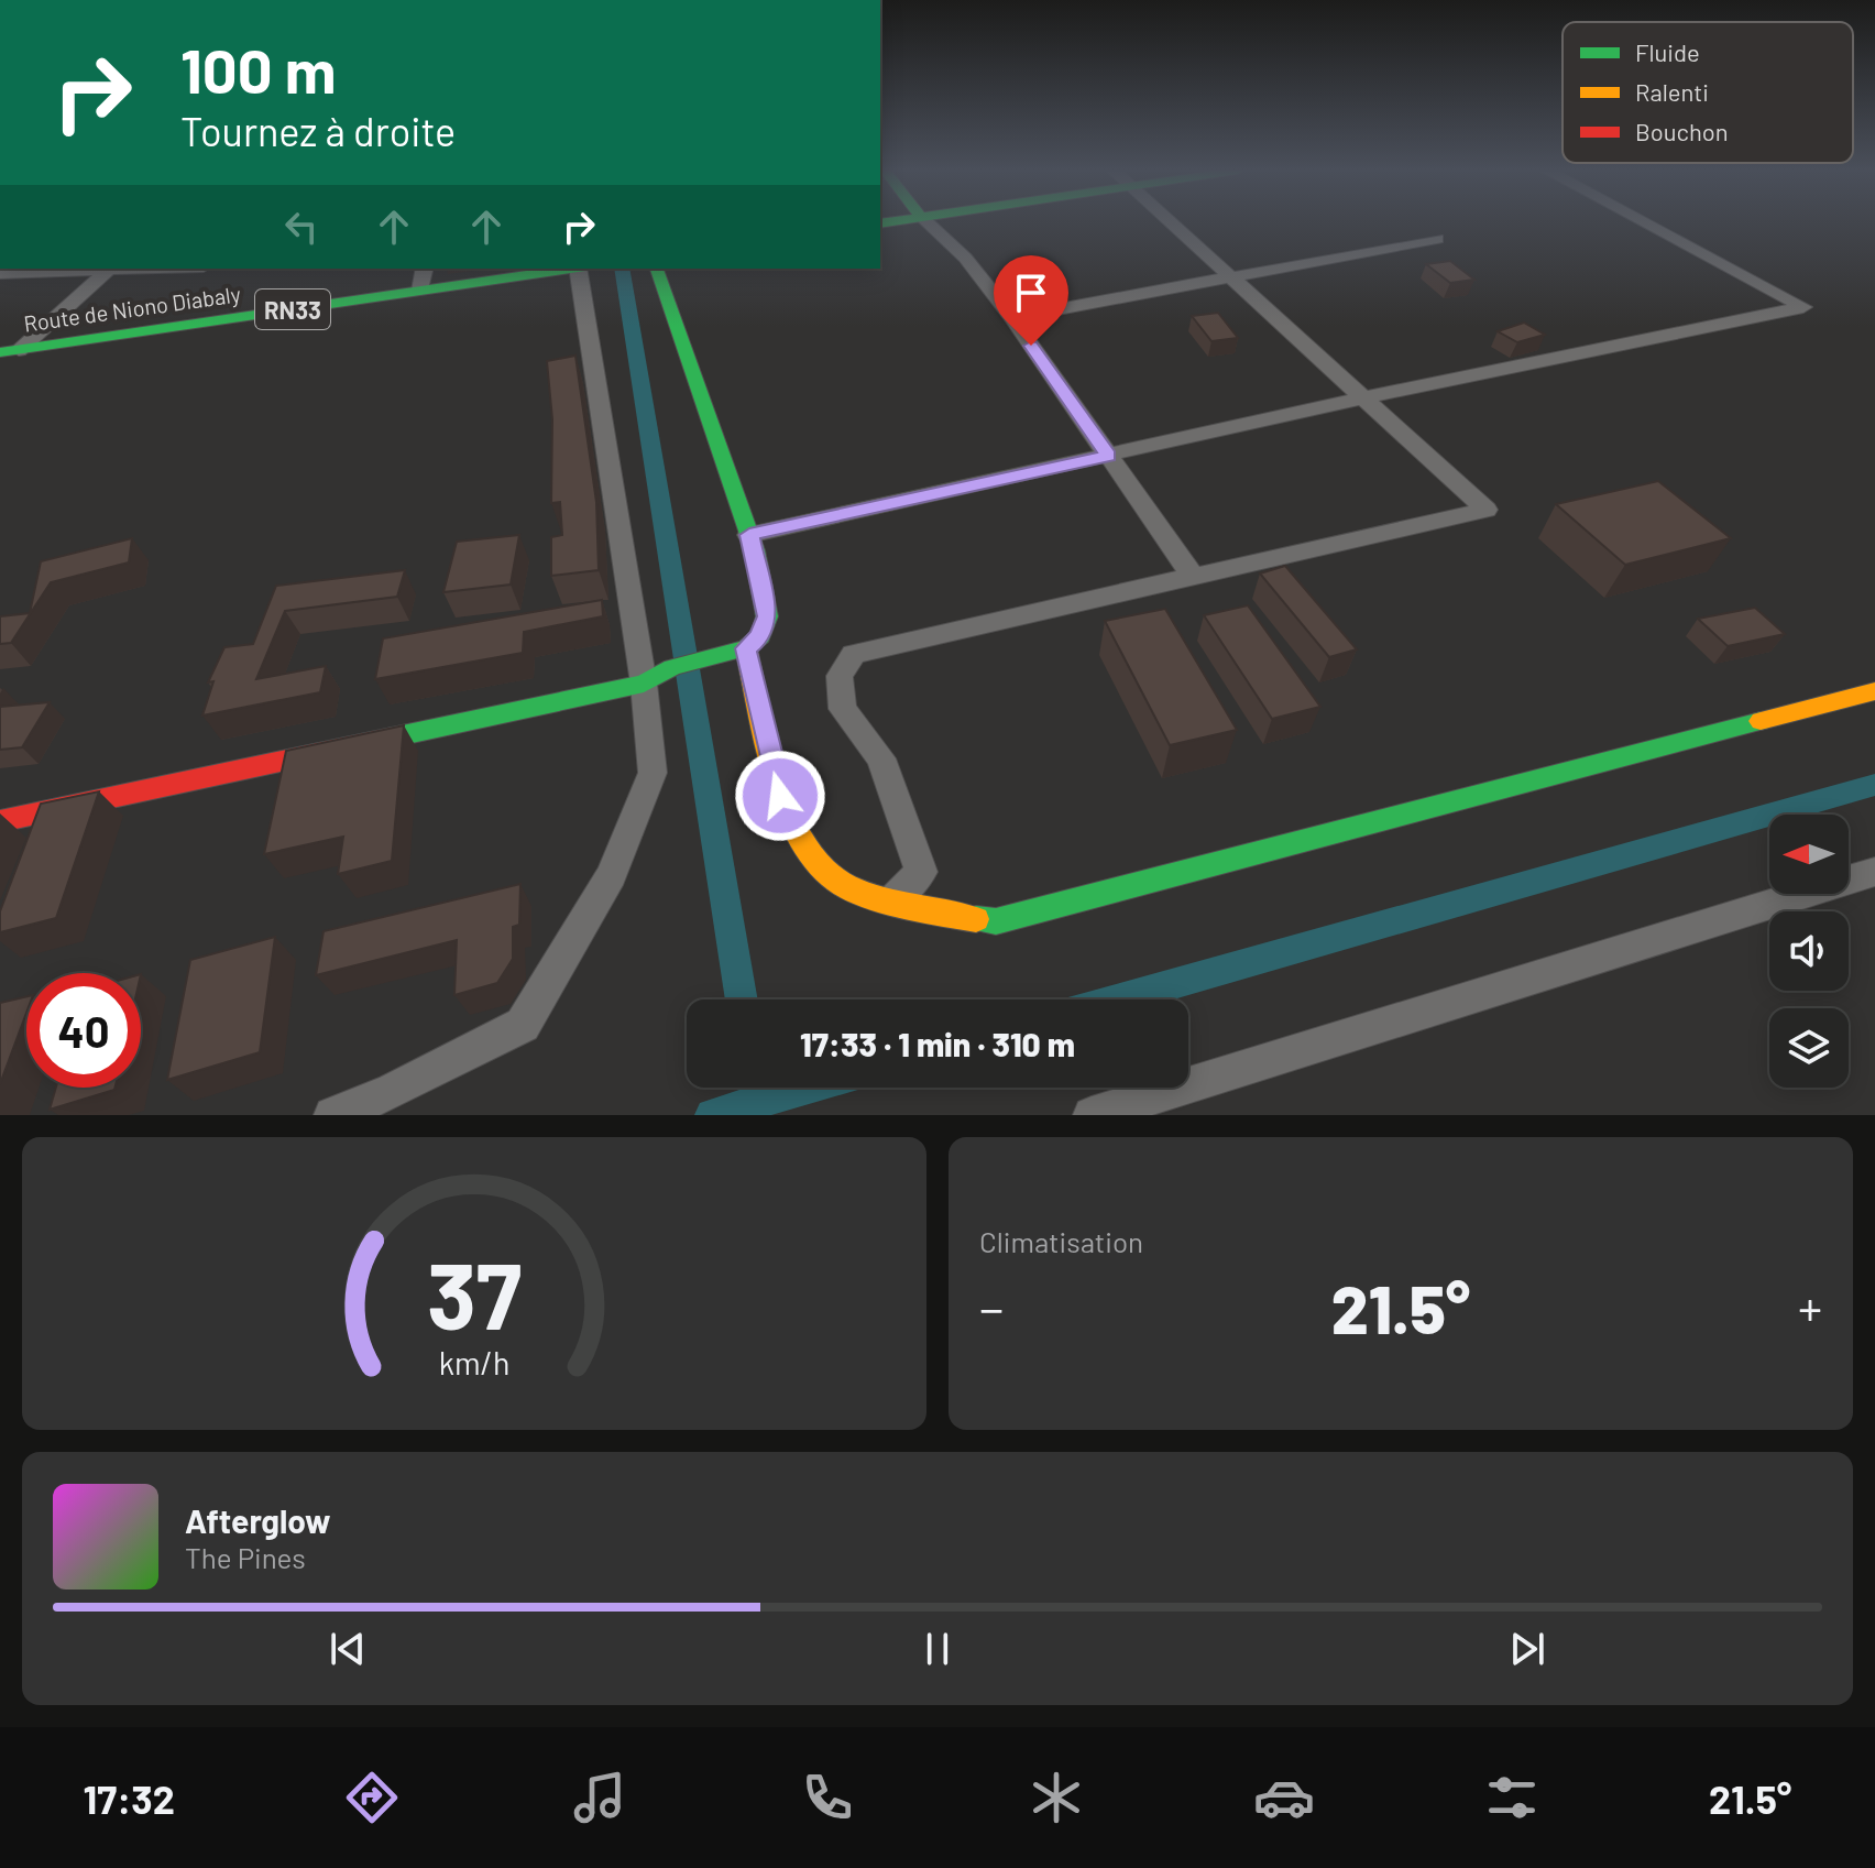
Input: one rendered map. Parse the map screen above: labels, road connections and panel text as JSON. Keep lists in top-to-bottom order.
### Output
{
  "streets": {
    "street": ["Route de Niono Diabaly", "RN33"]
  },
  "legend": ["Fluide", "Ralenti", "Bouchon"],
  "north": "left",
  "page": {
    "turn": ["100 m", "Tournez à droite"],
    "limit": "40",
    "trip": "17:33 · 1 min · 310 m",
    "tile": "Climatisation",
    "heat": ["−", "21.5°", "+"],
    "song": ["Afterglow", "The Pines"],
    "tabs": ["17:32", "21.5°"],
    "gauge": ["37", "km/h"]
  }
}
